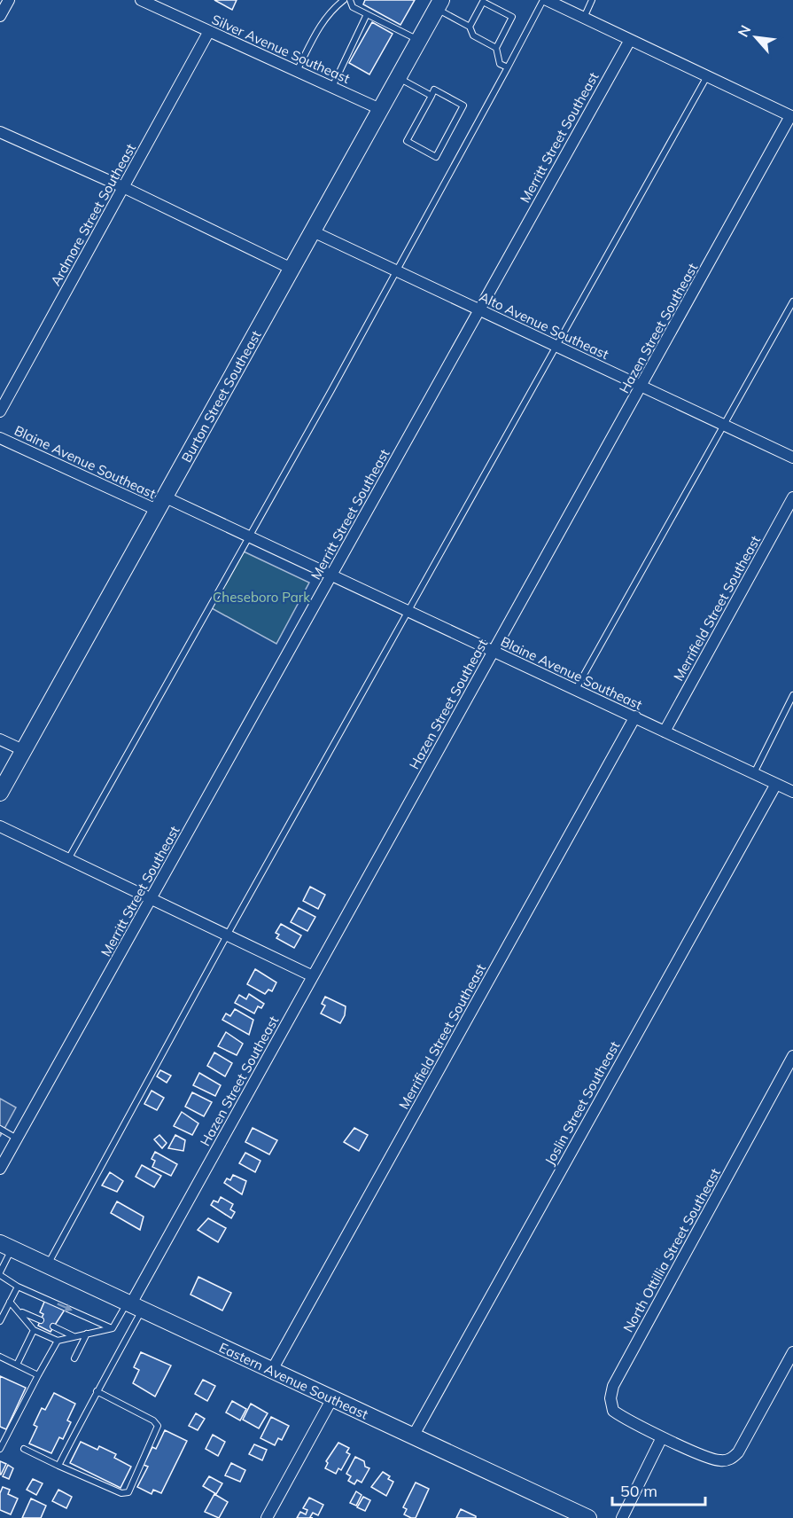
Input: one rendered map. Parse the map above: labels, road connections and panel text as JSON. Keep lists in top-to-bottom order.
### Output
{
  "streets": {
    "main road": ["Burton Street Southeast", "Eastern Avenue Southeast"],
    "street": [
      "Silver Avenue Southeast",
      "Merritt Street Southeast",
      "Ardmore Street Southeast",
      "Alto Avenue Southeast",
      "Hazen Street Southeast",
      "Blaine Avenue Southeast",
      "Merrifield Street Southeast",
      "Joslin Street Southeast",
      "North Ottillia Street Southeast"
    ]
  },
  "crossings": [
    ["Silver Avenue Southeast", "Ardmore Street Southeast"],
    ["Silver Avenue Southeast", "Burton Street Southeast"],
    ["Merritt Street Southeast", "Alto Avenue Southeast"],
    ["Merritt Street Southeast", "Blaine Avenue Southeast"],
    ["Alto Avenue Southeast", "Hazen Street Southeast"],
    ["Alto Avenue Southeast", "Burton Street Southeast"],
    ["Hazen Street Southeast", "Blaine Avenue Southeast"],
    ["Hazen Street Southeast", "Eastern Avenue Southeast"],
    ["Burton Street Southeast", "Blaine Avenue Southeast"],
    ["Blaine Avenue Southeast", "Merrifield Street Southeast"],
    ["Blaine Avenue Southeast", "Joslin Street Southeast"],
    ["Merrifield Street Southeast", "Eastern Avenue Southeast"],
    ["Joslin Street Southeast", "Eastern Avenue Southeast"]
  ],
  "parks": ["Cheseboro Park"],
  "scale_bar": "50 m",
  "north": "top left"
}
